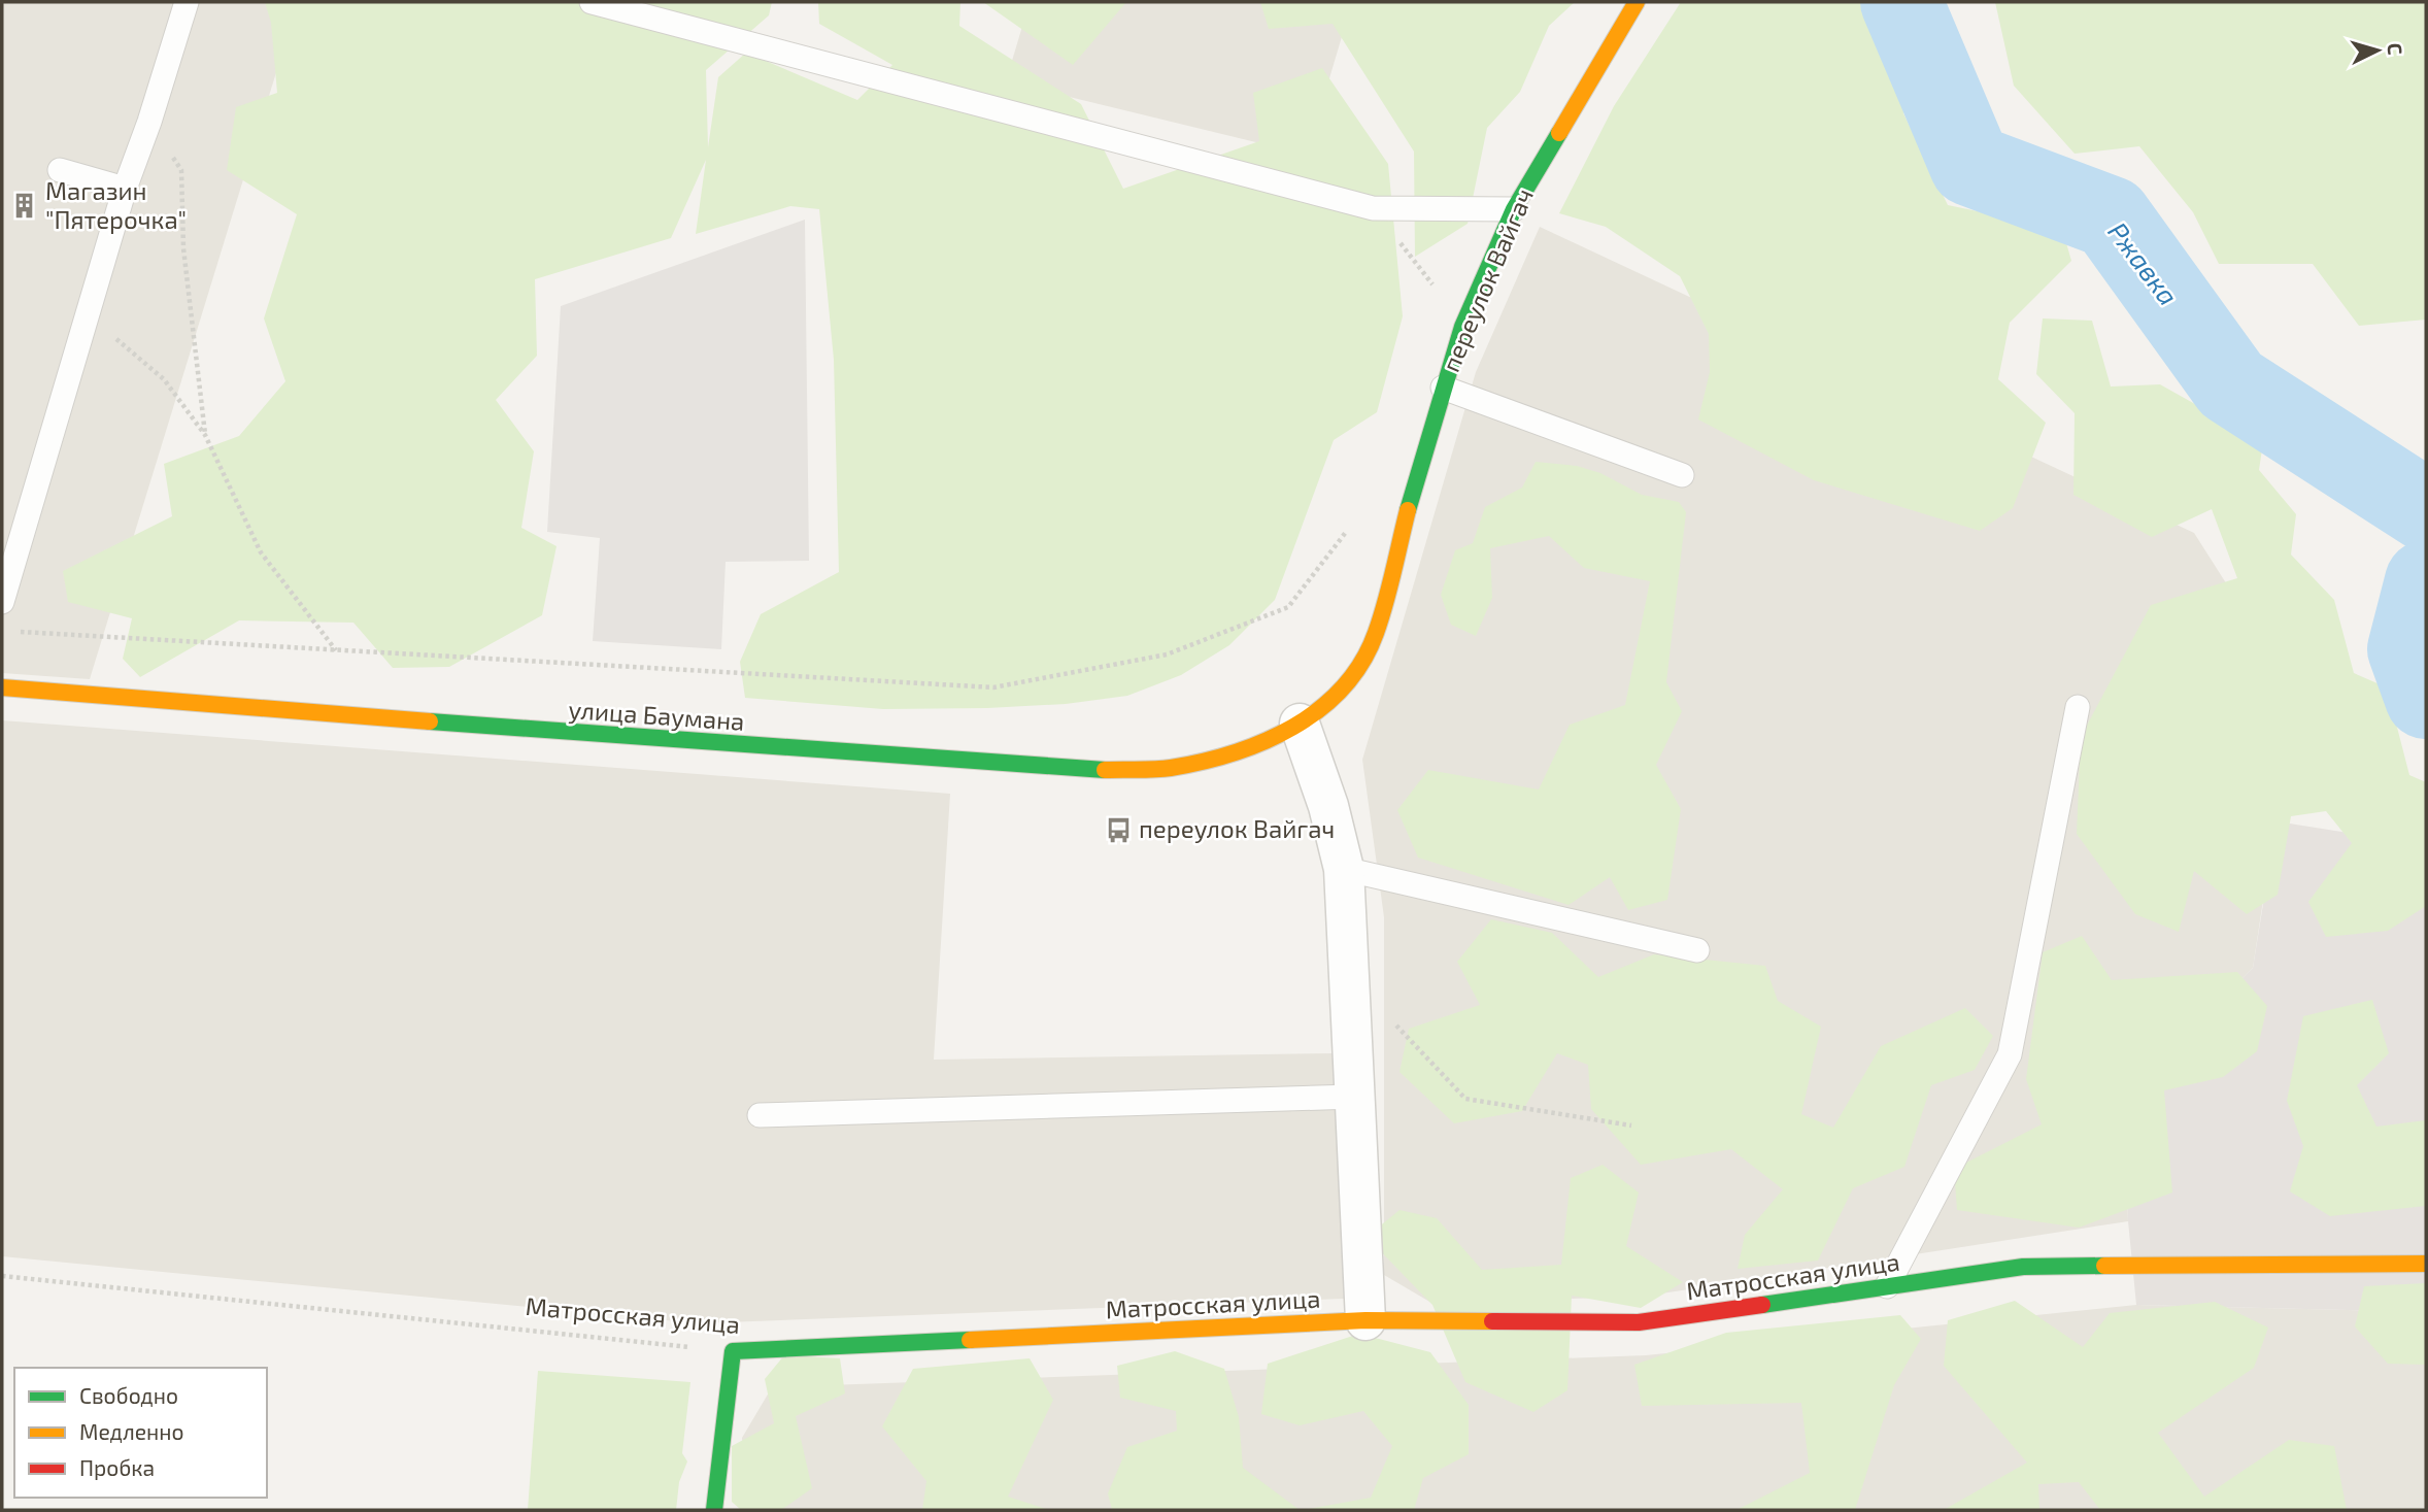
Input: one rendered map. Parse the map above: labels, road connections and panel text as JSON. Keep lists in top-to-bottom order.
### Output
{
  "streets": {
    "street": ["переулок Вайгач", "улица Баумана", "Матросская улица"]
  },
  "crossings": [
    ["переулок Вайгач", "улица Баумана"]
  ],
  "water": ["Ржавка"],
  "places": {
    "building": ["Магазин \"Пятерочка\""],
    "bus stop": ["переулок Вайгач"]
  },
  "legend": ["Свободно", "Медленно", "Пробка"],
  "north": "right"
}
